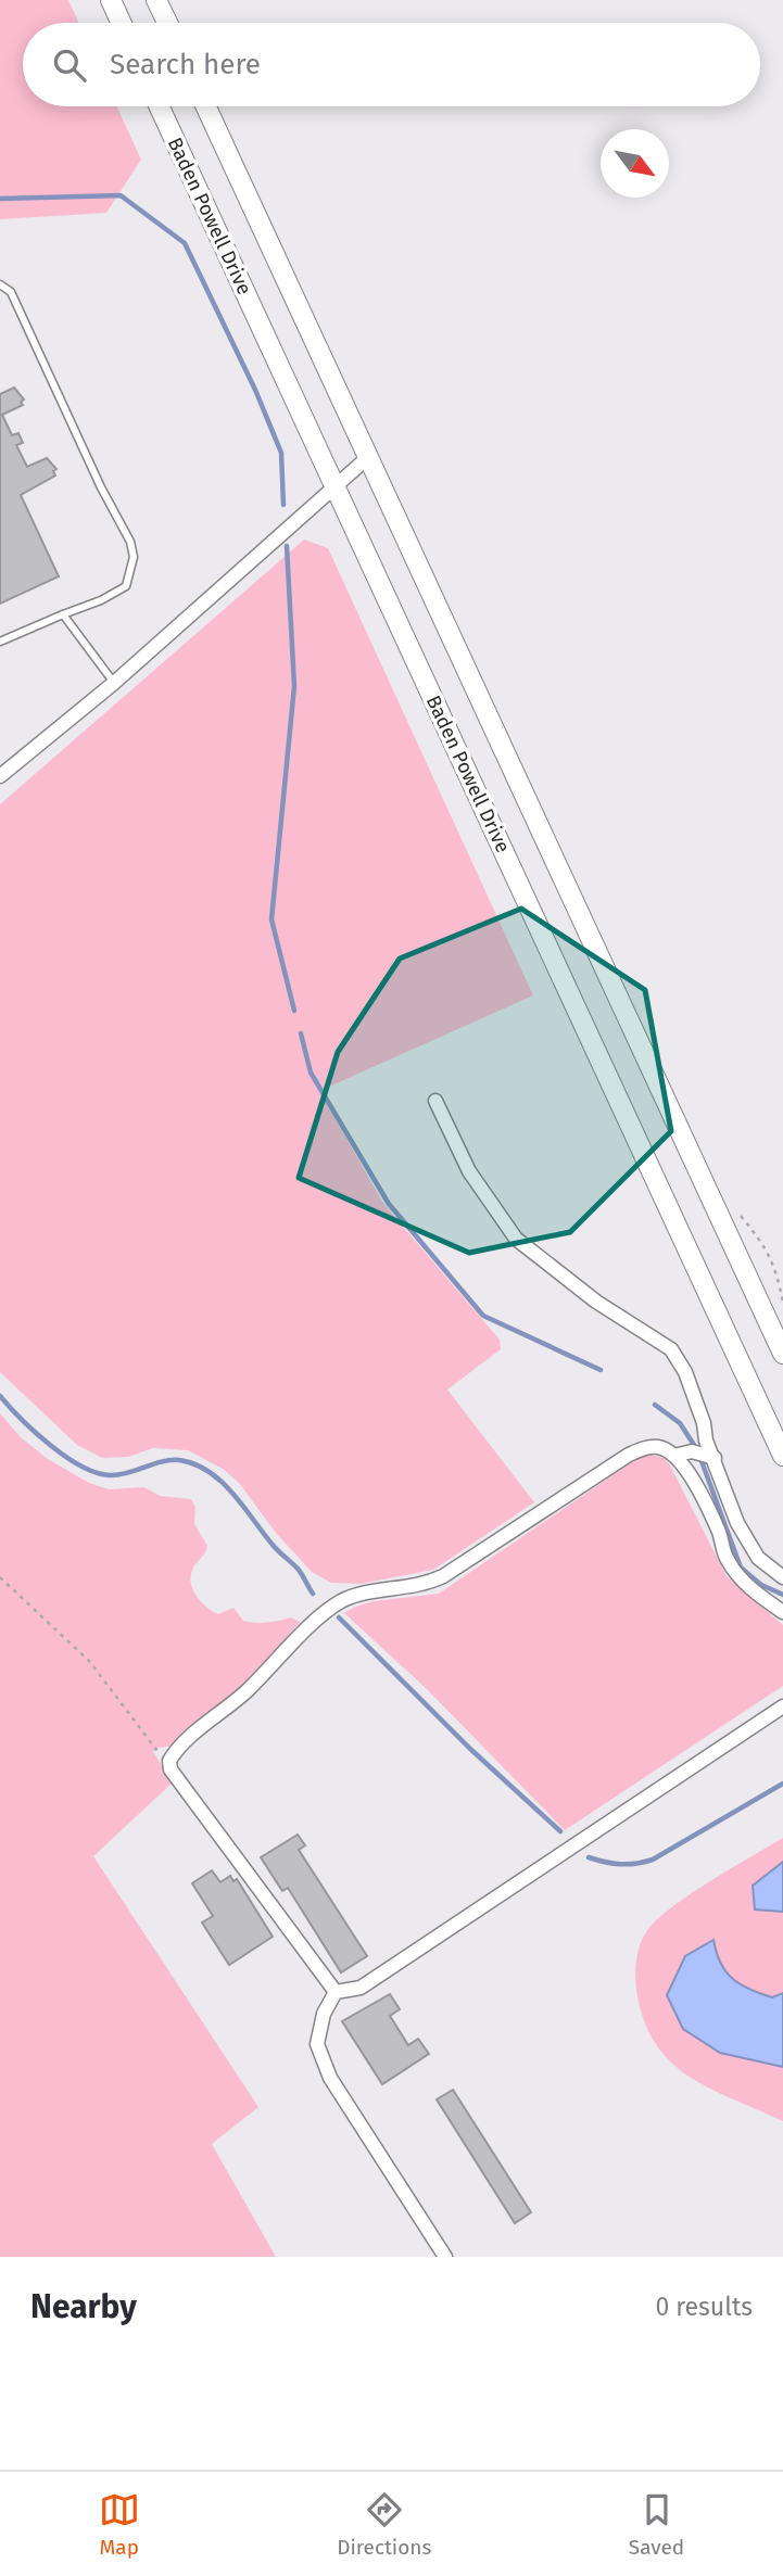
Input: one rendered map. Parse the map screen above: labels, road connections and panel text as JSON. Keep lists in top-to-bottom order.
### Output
{
  "streets": {
    "main road": ["Baden Powell Drive"]
  },
  "north": "bottom right",
  "page": {
    "search": "Search here",
    "heading": ["Nearby", "0 results"],
    "nav": ["Map", "Directions", "Saved"]
  }
}
